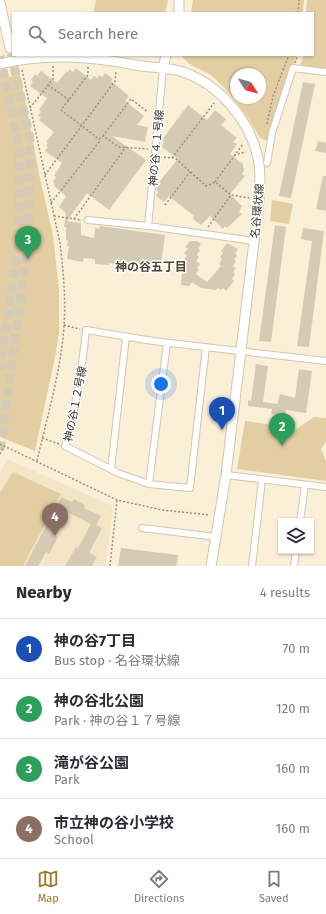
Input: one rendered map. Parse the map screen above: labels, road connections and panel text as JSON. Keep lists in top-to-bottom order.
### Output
{
  "streets": {
    "street": ["神の谷４１号線", "名谷環状線", "神の谷１２号線"]
  },
  "crossings": [
    ["神の谷４１号線", "名谷環状線"]
  ],
  "districts": ["神の谷五丁目"],
  "north": "bottom right",
  "page": {
    "search": "Search here",
    "pins": [
      "3",
      "1",
      "2",
      "4"
    ],
    "heading": ["Nearby", "4 results"],
    "list": [
      {
        "mark": "1",
        "name": "神の谷7丁目",
        "note": "Bus stop · 名谷環状線",
        "value": "70 m"
      },
      {
        "mark": "2",
        "name": "神の谷北公園",
        "note": "Park · 神の谷１７号線",
        "value": "120 m"
      },
      {
        "mark": "3",
        "name": "滝が谷公園",
        "note": "Park",
        "value": "160 m"
      },
      {
        "mark": "4",
        "name": "市立神の谷小学校",
        "note": "School",
        "value": "160 m"
      }
    ],
    "nav": ["Map", "Directions", "Saved"]
  }
}
